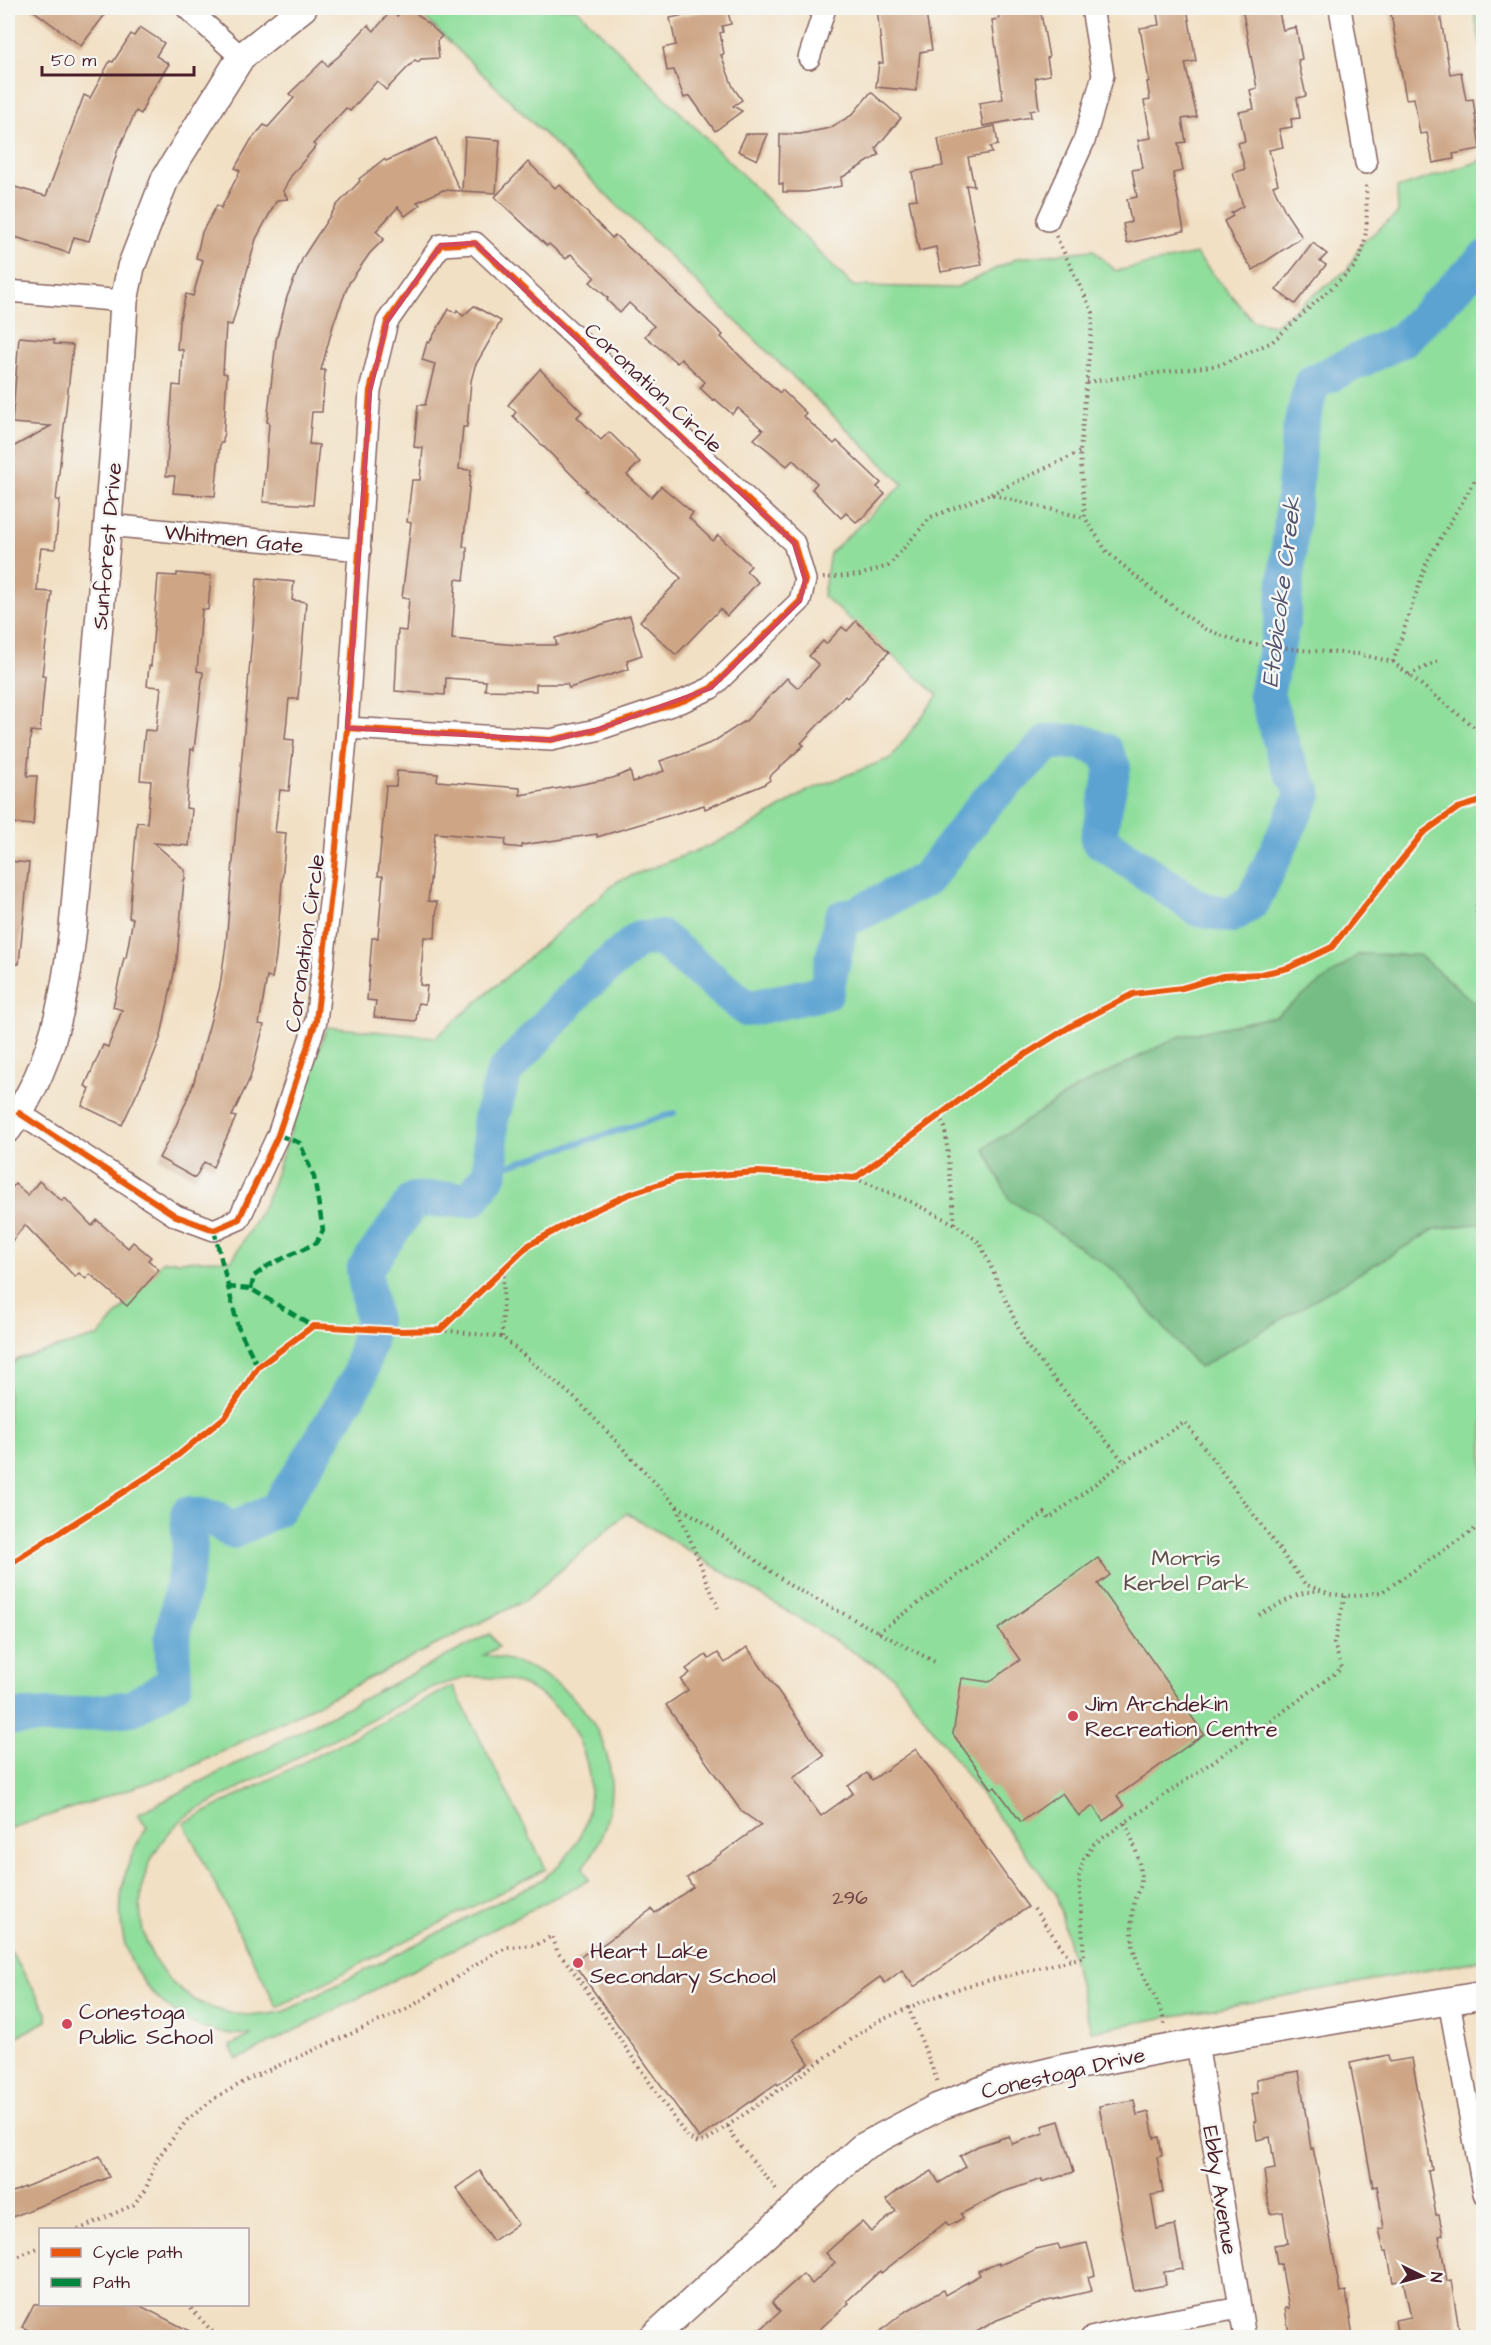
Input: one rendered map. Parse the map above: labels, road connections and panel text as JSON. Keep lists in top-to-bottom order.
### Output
{
  "streets": {
    "street": [
      "Coronation Circle",
      "Whitmen Gate",
      "Sunforest Drive",
      "Conestoga Drive",
      "Ebby Avenue"
    ]
  },
  "crossings": [
    ["Coronation Circle", "Whitmen Gate"],
    ["Coronation Circle", "Sunforest Drive"],
    ["Whitmen Gate", "Sunforest Drive"],
    ["Conestoga Drive", "Ebby Avenue"]
  ],
  "water": ["Etobicoke Creek"],
  "parks": ["Morris Kerbel Park"],
  "places": ["Jim Archdekin Recreation Centre", "Heart Lake Secondary School", "Conestoga Public School"],
  "house_numbers": ["296"],
  "legend": ["Cycle path", "Path"],
  "scale_bar": "50 m",
  "north": "right"
}
